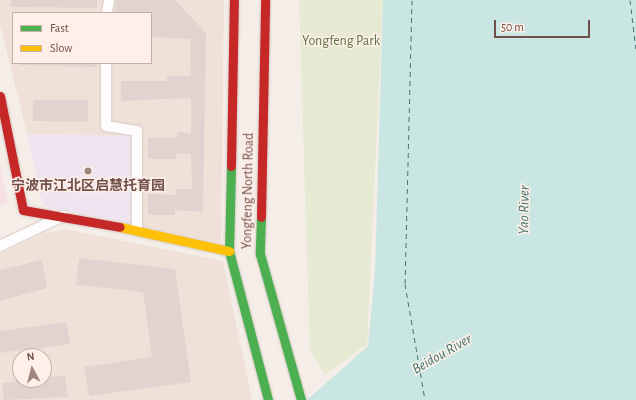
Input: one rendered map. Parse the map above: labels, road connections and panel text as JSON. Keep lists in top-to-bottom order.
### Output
{
  "streets": {
    "main road": ["Yongfeng North Road"]
  },
  "water": ["Yao River", "Beidou River"],
  "parks": ["Yongfeng Park"],
  "places": ["宁波市江北区启慧托育园"],
  "legend": ["Fast", "Slow"],
  "scale_bar": "50 m",
  "north": "top"
}
